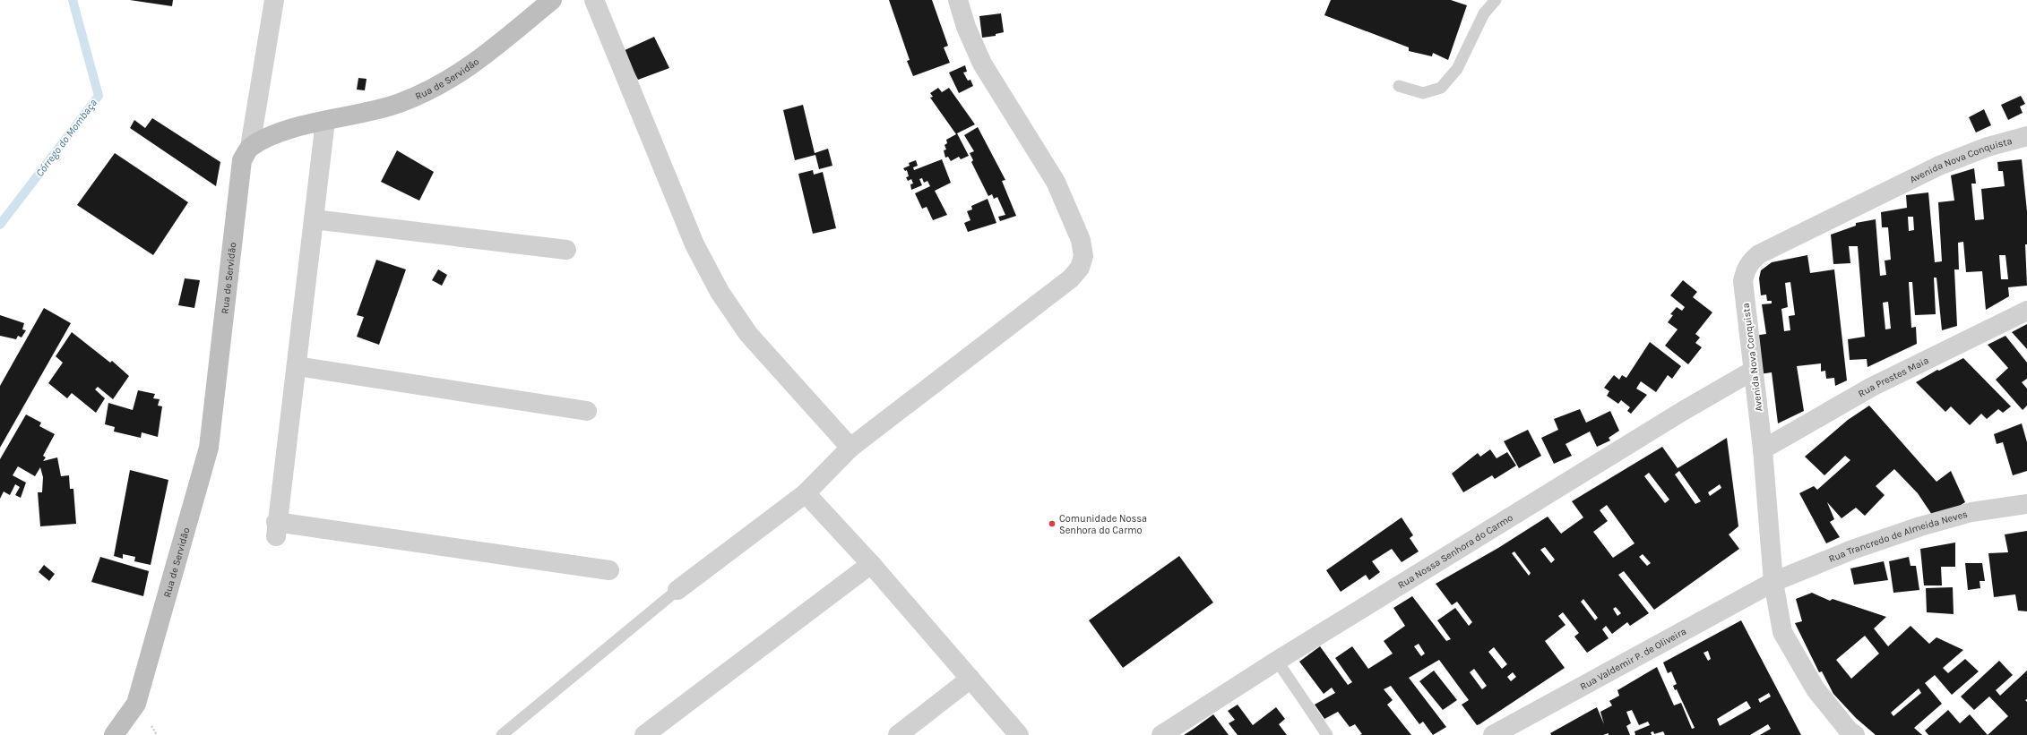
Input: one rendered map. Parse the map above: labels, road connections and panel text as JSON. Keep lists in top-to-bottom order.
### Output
{
  "streets": {
    "main road": ["Rua de Servidão"],
    "street": [
      "Avenida Nova Conquista",
      "Rua Prestes Maia",
      "Rua Trancredo de Almeida Neves",
      "Rua Nossa Senhora do Carmo",
      "Rua Valdemir P. de Oliveira"
    ]
  },
  "crossings": [
    ["Avenida Nova Conquista", "Rua Prestes Maia"],
    ["Avenida Nova Conquista", "Rua Trancredo de Almeida Neves"],
    ["Avenida Nova Conquista", "Rua Nossa Senhora do Carmo"],
    ["Avenida Nova Conquista", "Rua Valdemir P. de Oliveira"],
    ["Rua Trancredo de Almeida Neves", "Rua Valdemir P. de Oliveira"]
  ],
  "water": ["Córrego do Mombaça"],
  "places": ["Comunidade Nossa Senhora do Carmo"]
}
